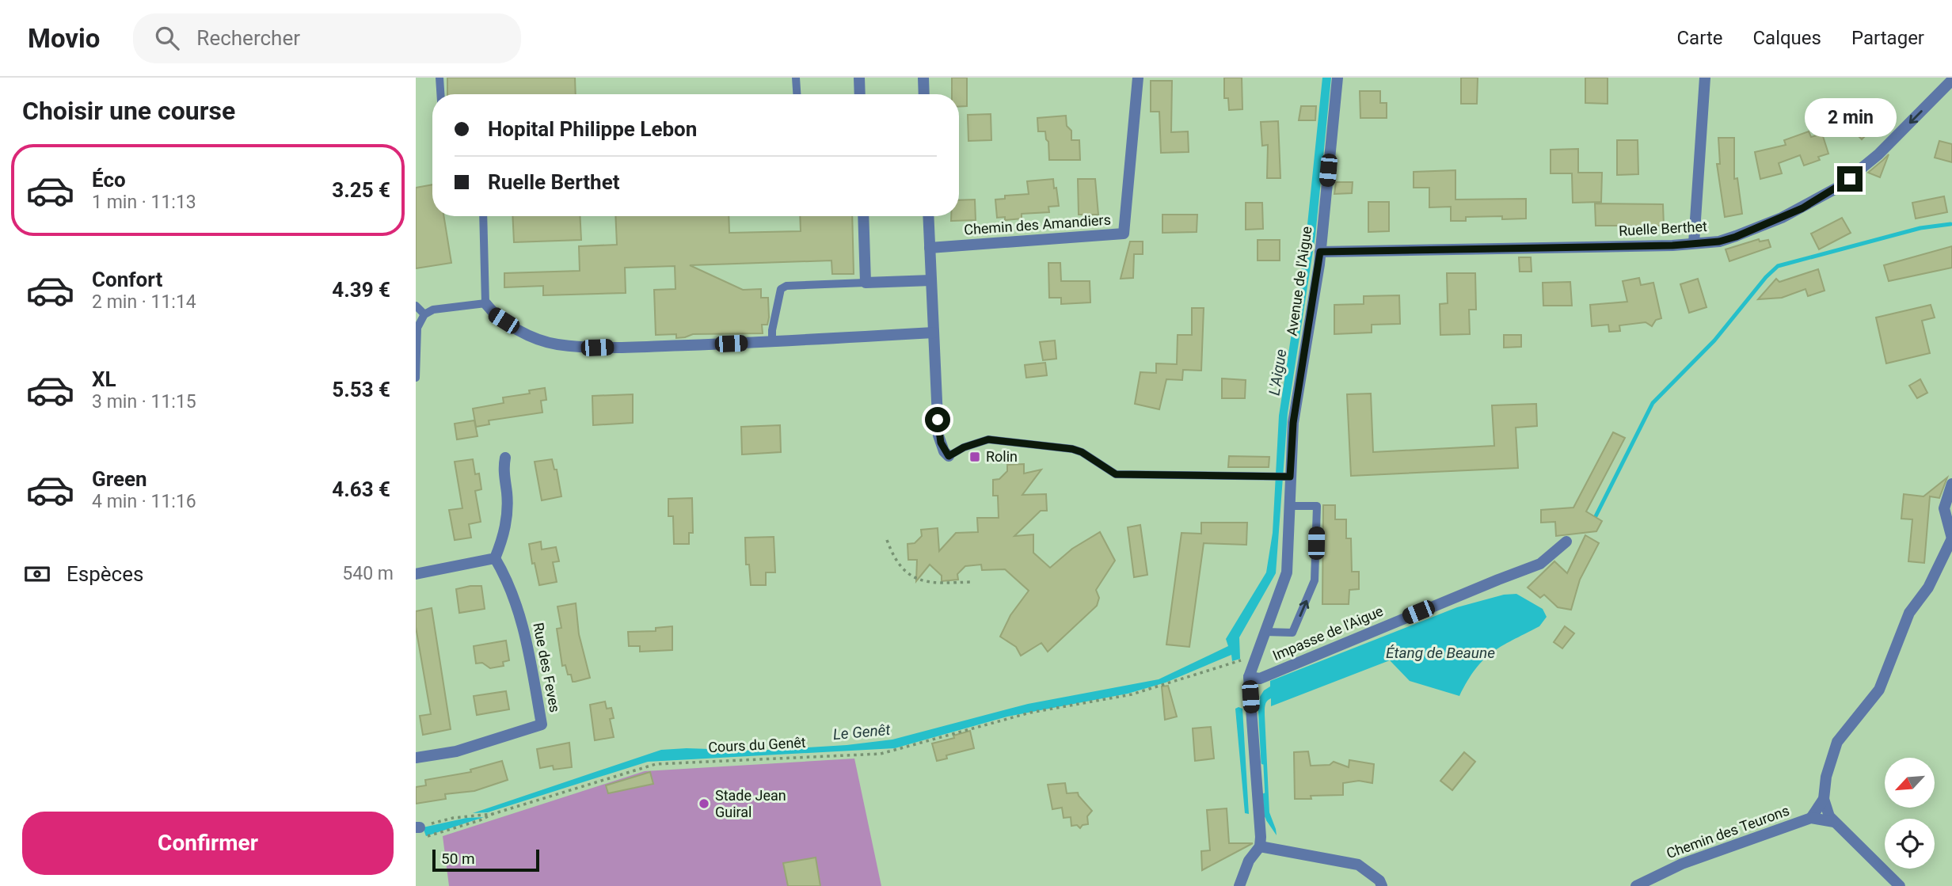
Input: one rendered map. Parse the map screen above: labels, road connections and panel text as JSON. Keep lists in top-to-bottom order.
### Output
{
  "streets": {
    "street": [
      "Chemin des Amandiers",
      "Ruelle Berthet",
      "Avenue de l'Aigue",
      "Impasse de l'Aigue",
      "Rue des Feves",
      "Chemin des Teurons"
    ],
    "path": ["Cours du Genêt"]
  },
  "crossings": [
    ["Ruelle Berthet", "Avenue de l'Aigue"],
    ["Avenue de l'Aigue", "Impasse de l'Aigue"]
  ],
  "one_way": ["Ruelle Berthet"],
  "water": ["L'Aigue", "Étang de Beaune", "Le Genêt"],
  "places": {
    "transit": ["Rolin"],
    "other": ["Stade Jean Guiral"]
  },
  "scale_bar": "50 m",
  "north": "bottom left",
  "page": {
    "header": "Movio",
    "search": "Rechercher",
    "nav": ["Carte", "Calques", "Partager"],
    "heading": "Choisir une course",
    "banner": ["Hopital Philippe Lebon", "Ruelle Berthet"],
    "bubble": "2 min",
    "list": [
      {
        "name": "Éco",
        "note": "1 min · 11:13",
        "value": "3.25 €"
      },
      {
        "name": "Confort",
        "note": "2 min · 11:14",
        "value": "4.39 €"
      },
      {
        "name": "XL",
        "note": "3 min · 11:15",
        "value": "5.53 €"
      },
      {
        "name": "Green",
        "note": "4 min · 11:16",
        "value": "4.63 €"
      }
    ],
    "pay": ["Espèces", "540 m"],
    "buttons": "Confirmer",
    "scale": "50 m"
  }
}
